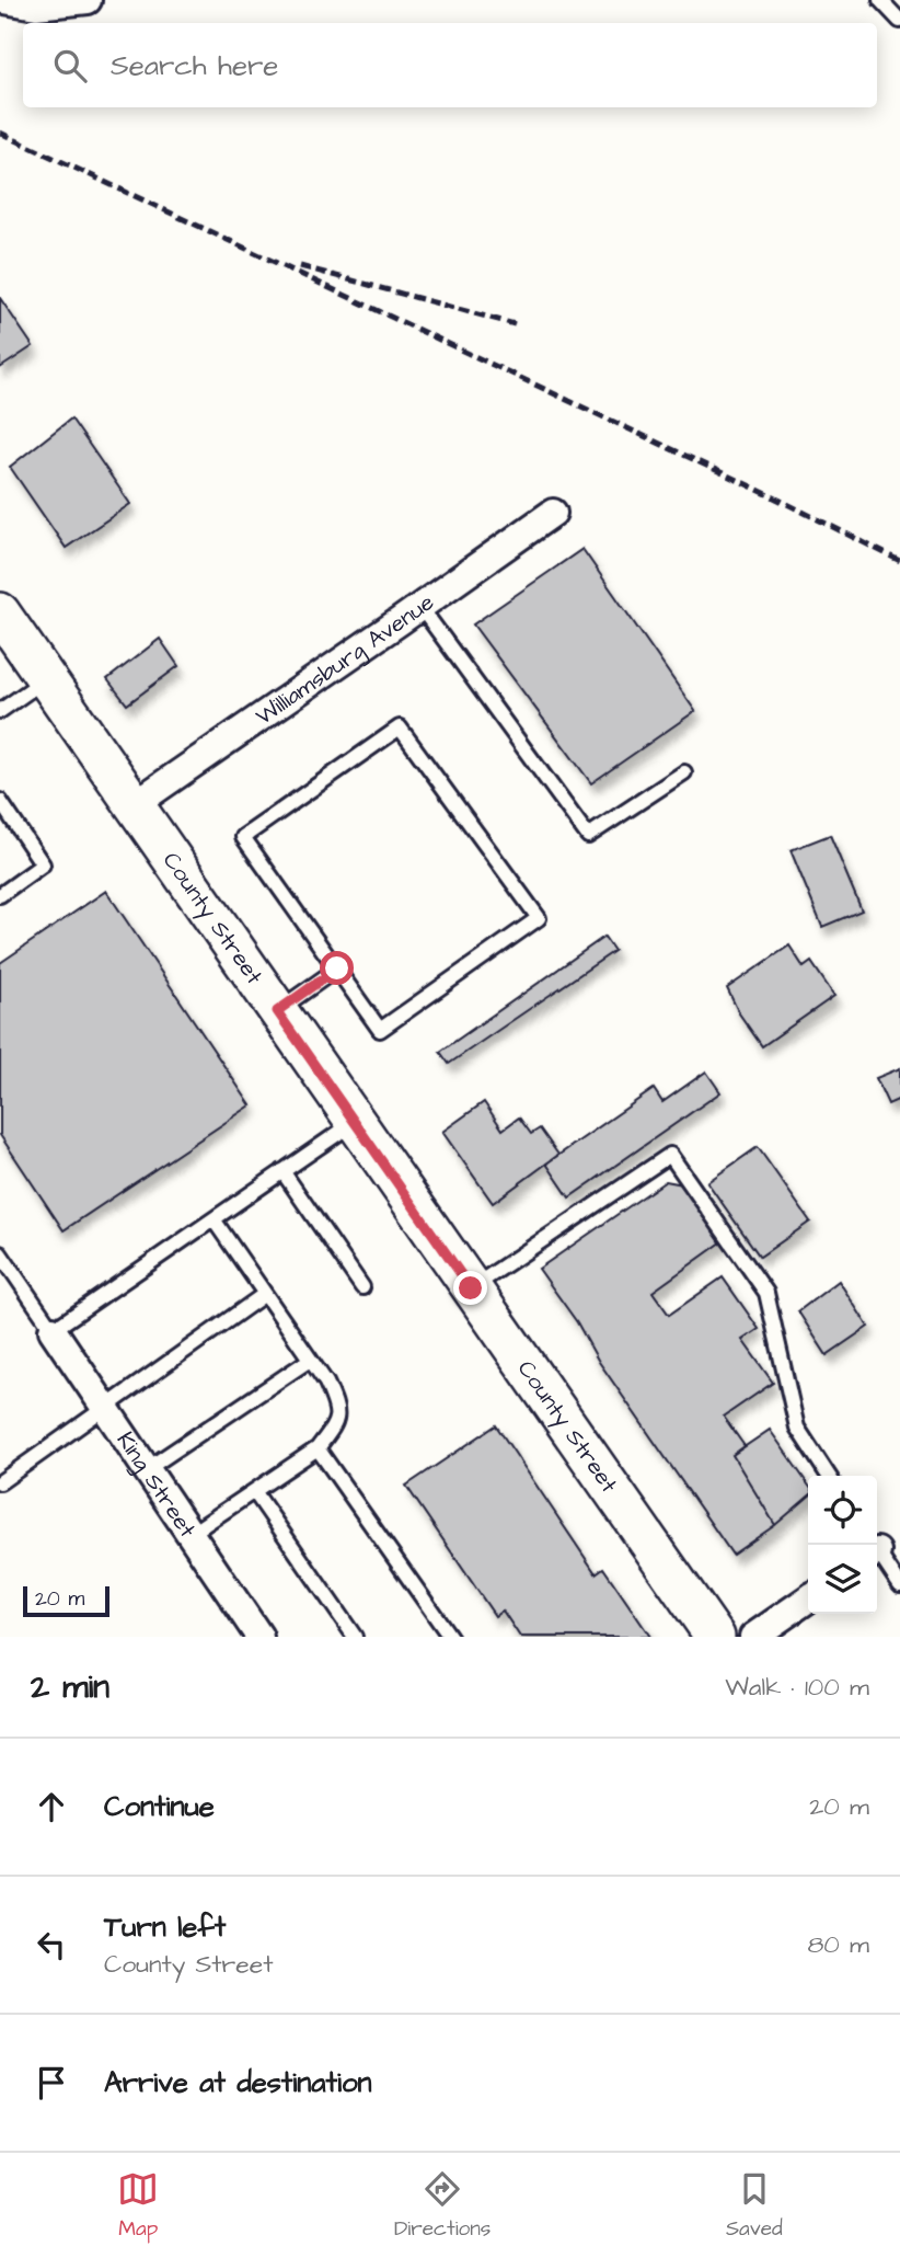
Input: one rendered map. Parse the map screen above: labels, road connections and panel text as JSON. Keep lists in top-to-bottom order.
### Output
{
  "streets": {
    "street": ["Williamsburg Avenue", "County Street", "King Street"]
  },
  "crossings": [
    ["Williamsburg Avenue", "County Street"]
  ],
  "scale_bar": "20 m",
  "page": {
    "search": "Search here",
    "scale": "20 m",
    "heading": ["2 min", "Walk · 100 m"],
    "list": [
      ["Continue", "20 m"],
      ["Turn left", "County Street", "80 m"],
      "Arrive at destination"
    ],
    "nav": ["Map", "Directions", "Saved"]
  }
}
